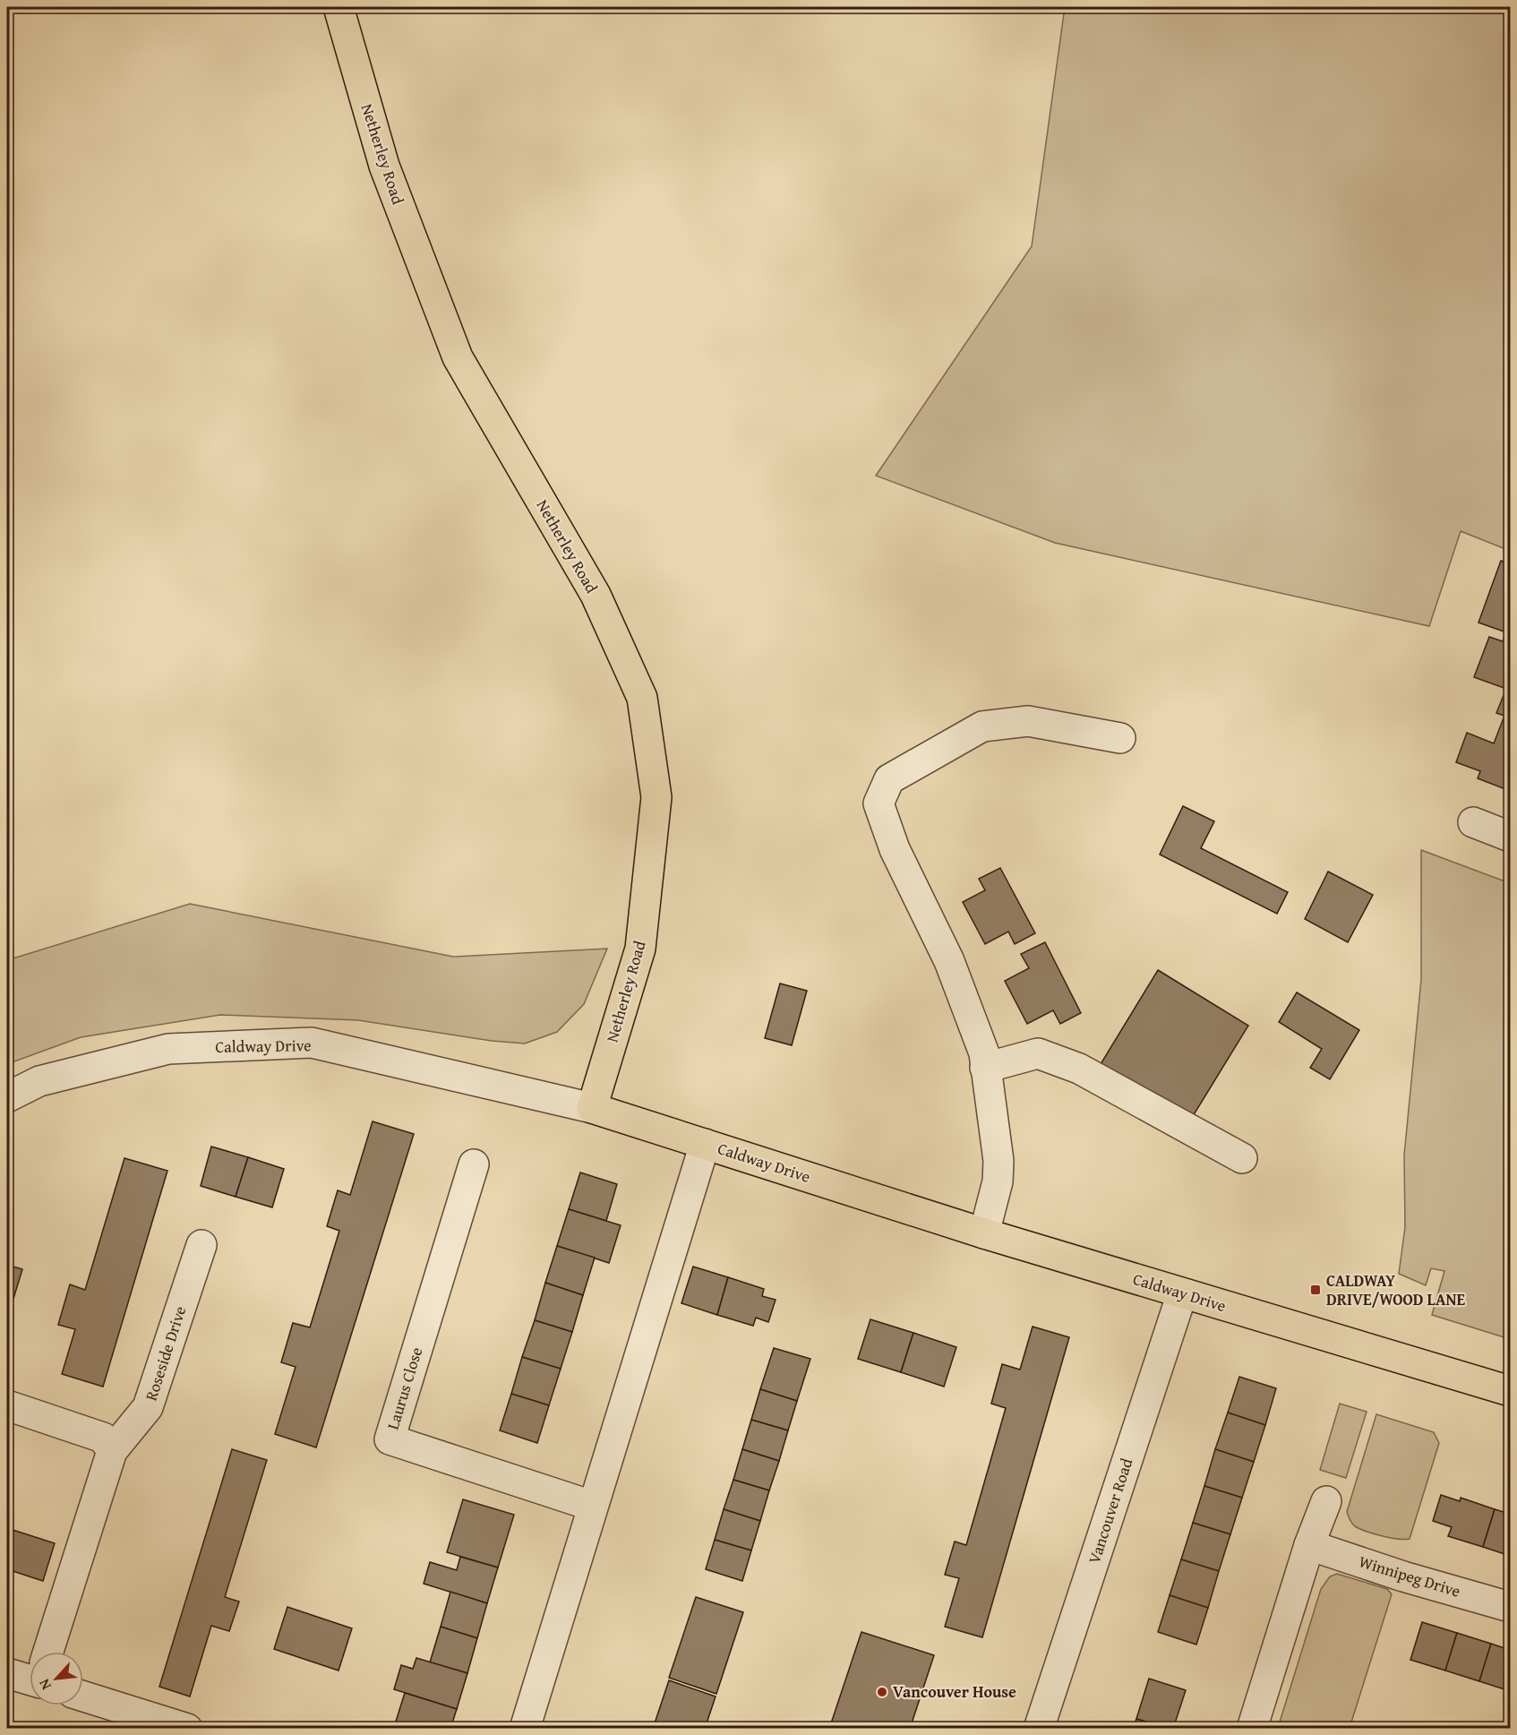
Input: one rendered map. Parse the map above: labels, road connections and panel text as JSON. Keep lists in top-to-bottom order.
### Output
{
  "streets": {
    "main road": ["Netherley Road", "Caldway Drive"],
    "street": [
      "Roseside Drive",
      "Laurus Close",
      "Vancouver Road",
      "Winnipeg Drive"
    ]
  },
  "crossings": [
    ["Netherley Road", "Caldway Drive"],
    ["Caldway Drive", "Vancouver Road"]
  ],
  "places": {
    "transit": ["CALDWAY DRIVE/WOOD LANE"],
    "other": ["Vancouver House"]
  },
  "north": "bottom left"
}
